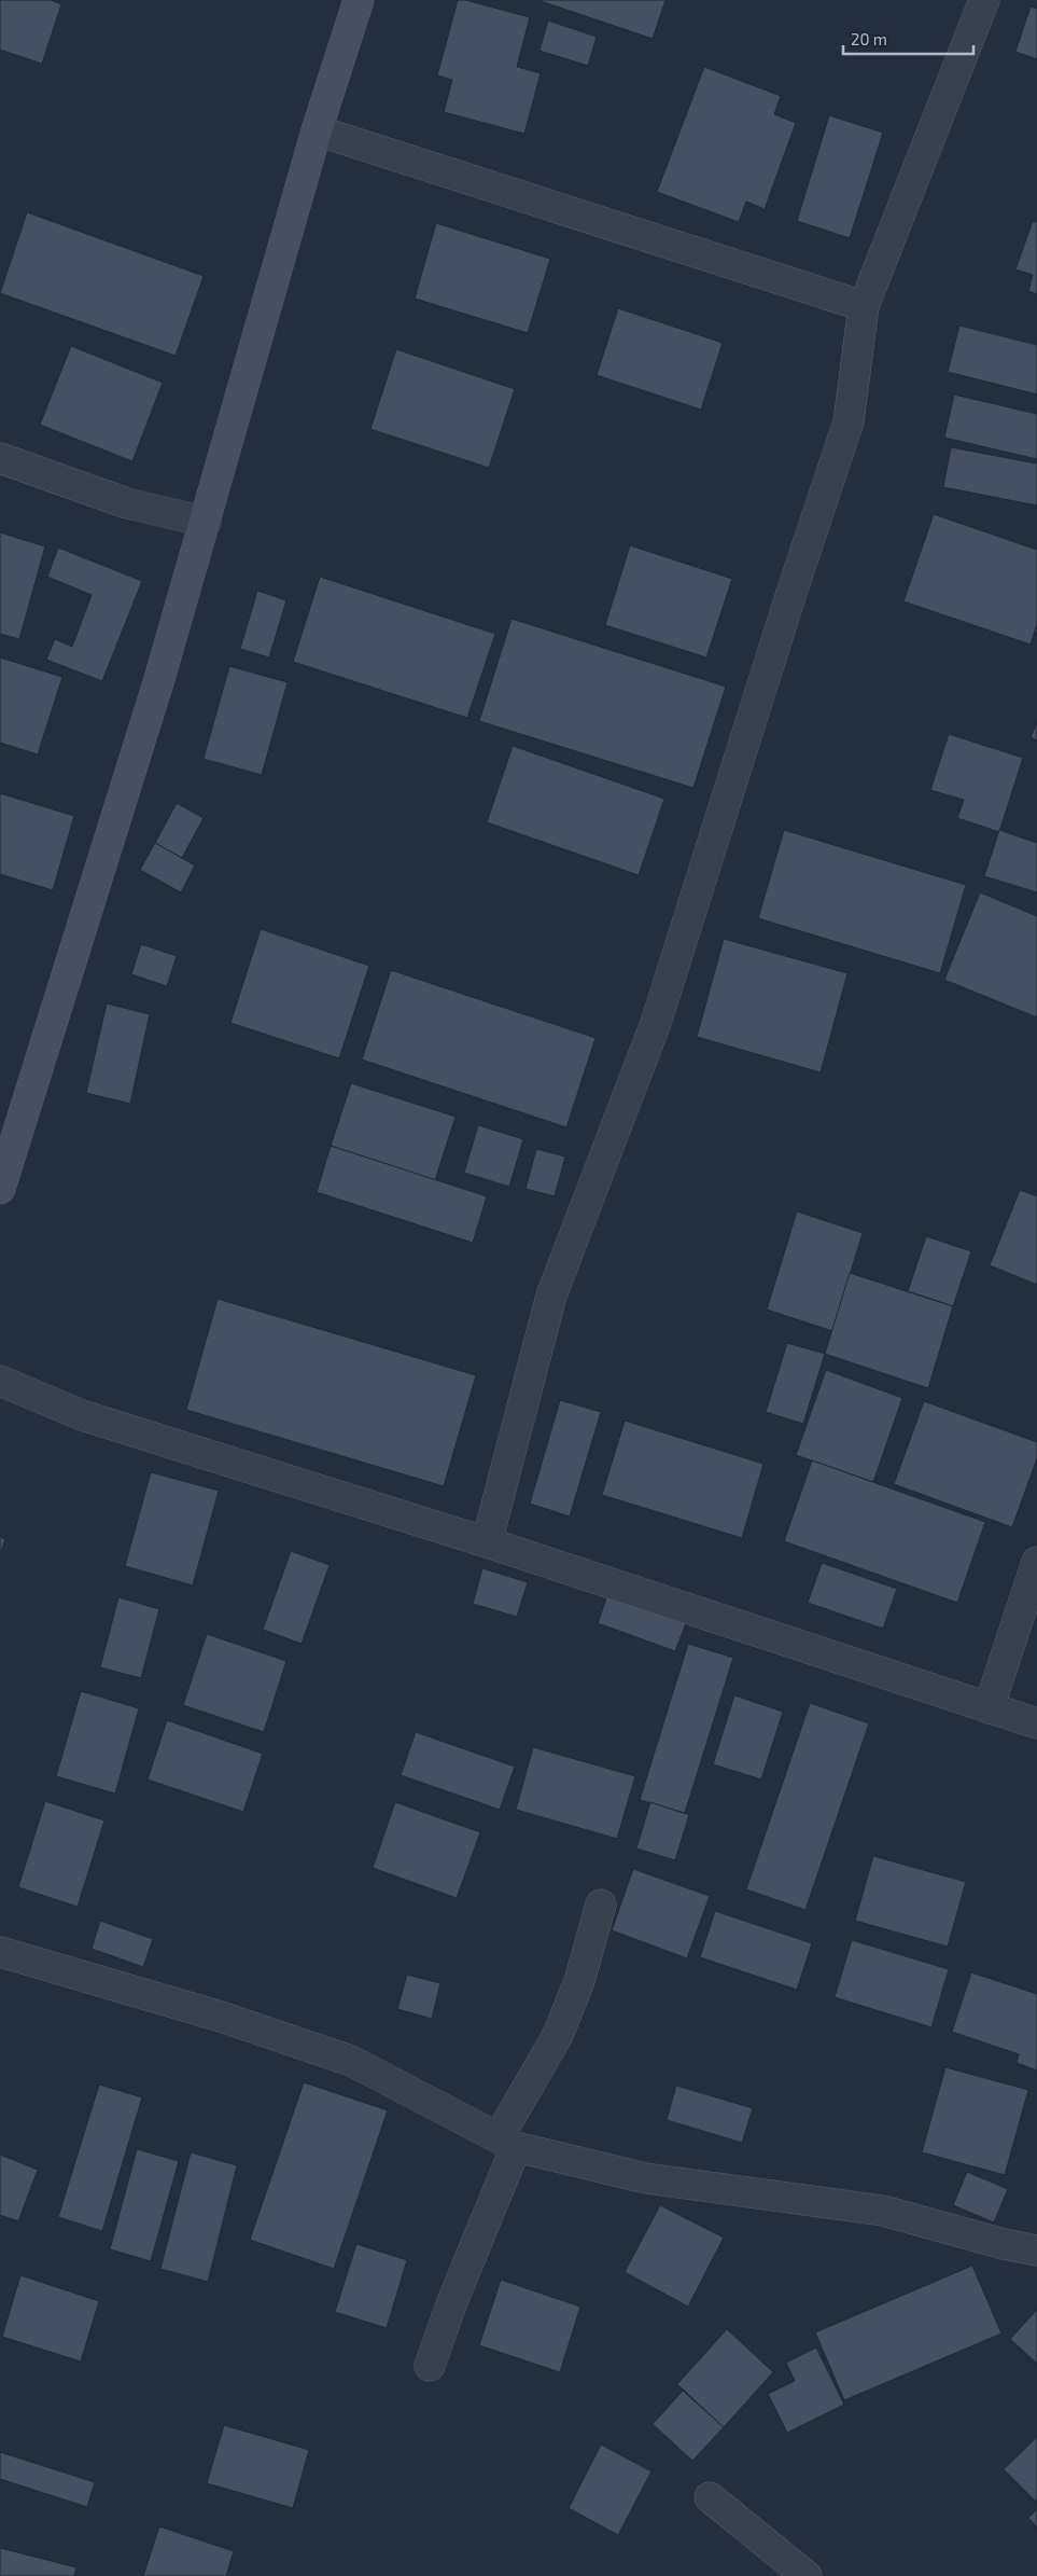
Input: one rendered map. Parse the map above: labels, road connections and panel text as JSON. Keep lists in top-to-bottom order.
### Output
{
  "scale_bar": "20 m"
}
